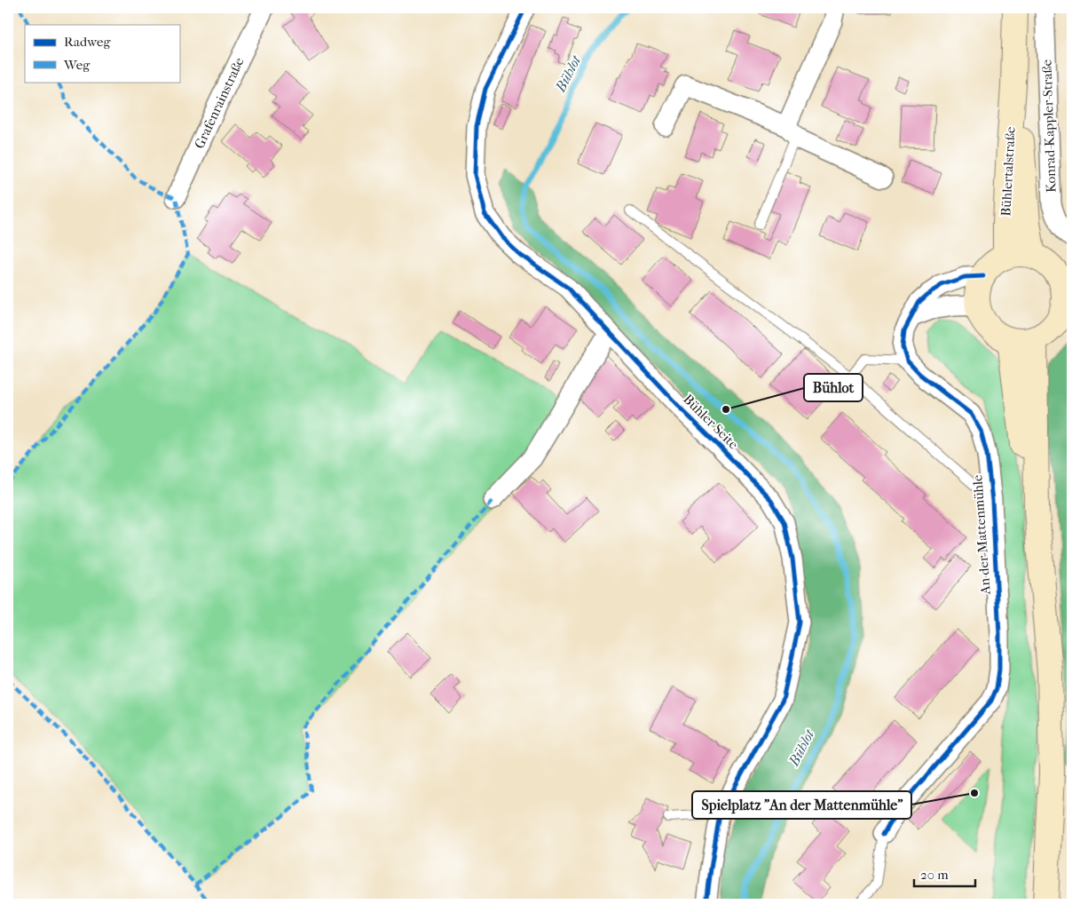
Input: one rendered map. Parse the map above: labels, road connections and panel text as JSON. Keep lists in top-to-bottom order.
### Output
{
  "streets": {
    "main road": ["Bühlertalstraße"],
    "street": [
      "Grafenrainstraße",
      "Konrad-Kappler-Straße",
      "Bühler Seite",
      "An der Mattenmühle"
    ]
  },
  "water": ["Bühlot"],
  "places": ["Bühlot", "Spielplatz \"An der Mattenmühle\""],
  "legend": ["Radweg", "Weg"],
  "scale_bar": "20 m"
}
